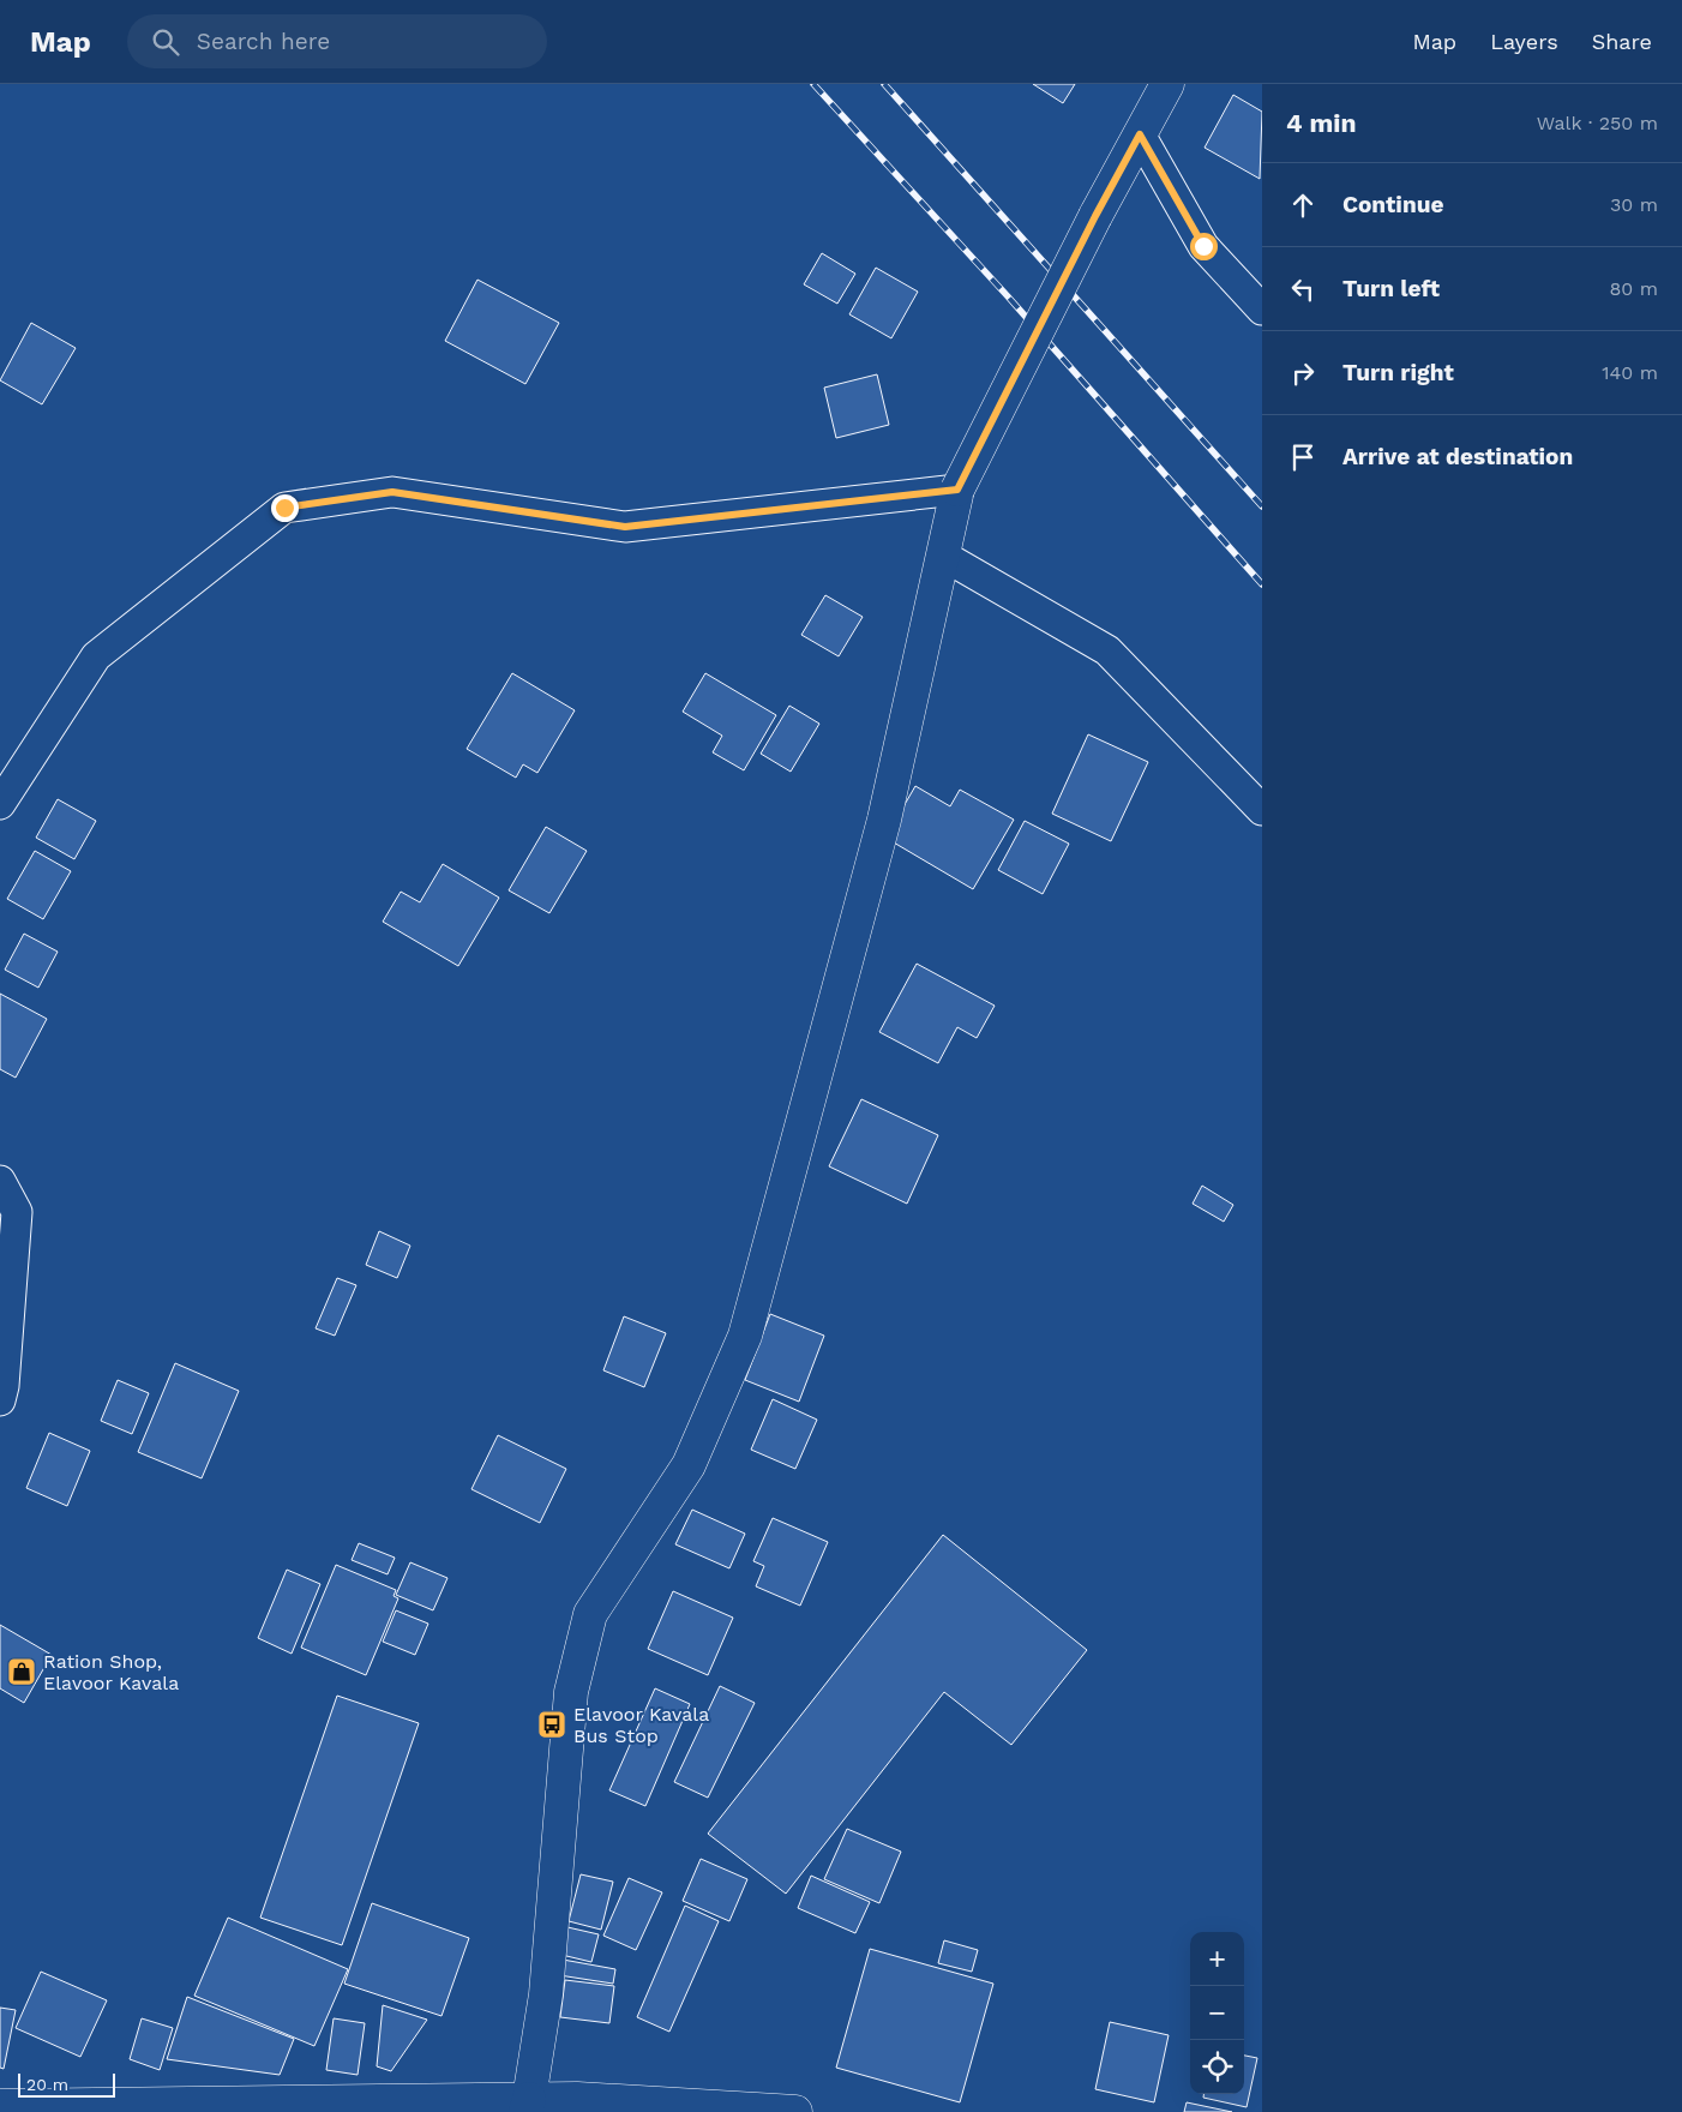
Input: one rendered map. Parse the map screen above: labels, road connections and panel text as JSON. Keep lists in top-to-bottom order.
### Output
{
  "places": {
    "shop": ["Ration Shop, Elavoor Kavala"],
    "bus stop": ["Elavoor Kavala Bus Stop"]
  },
  "scale_bar": "20 m",
  "page": {
    "header": "Map",
    "search": "Search here",
    "nav": ["Map", "Layers", "Share"],
    "heading": ["4 min", "Walk · 250 m"],
    "list": [
      ["Continue", "30 m"],
      ["Turn left", "80 m"],
      ["Turn right", "140 m"],
      "Arrive at destination"
    ],
    "map_buttons": ["+", "−"],
    "scale": "20 m"
  }
}
